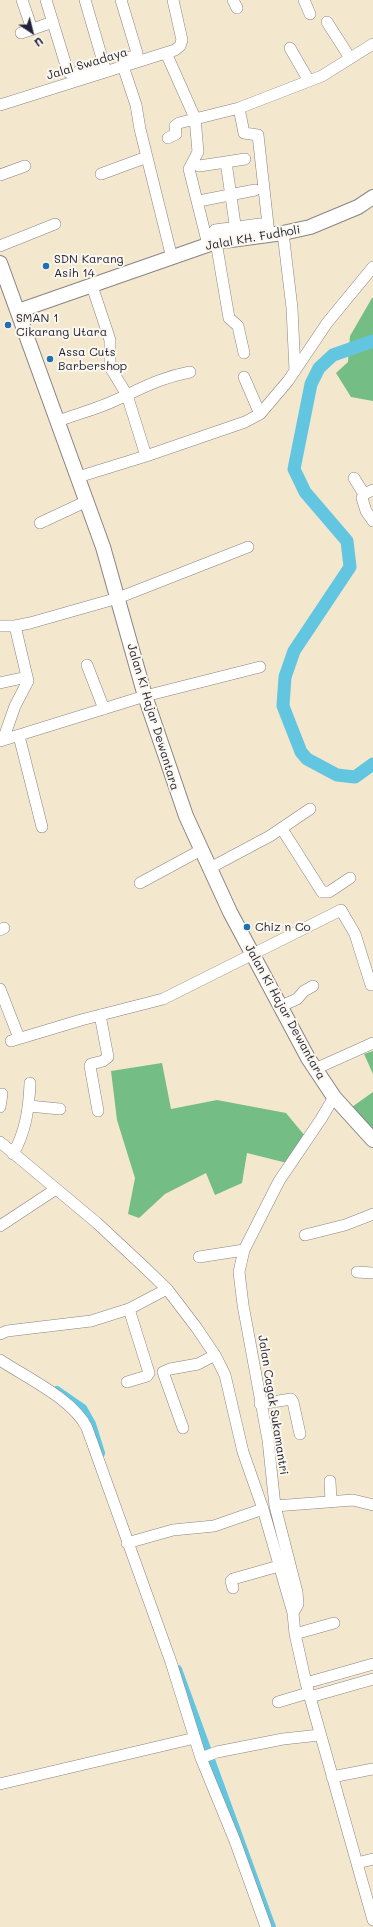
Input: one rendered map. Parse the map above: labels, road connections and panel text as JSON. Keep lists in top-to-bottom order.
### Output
{
  "streets": {
    "main road": ["Jalal KH. Fudholi", "Jalan Ki Hajar Dewantara"],
    "street": ["Jalal Swadaya", "Jalan Cagak Sukamantri"]
  },
  "crossings": [
    ["Jalal KH. Fudholi", "Jalan Ki Hajar Dewantara"],
    ["Jalan Ki Hajar Dewantara", "Jalan Cagak Sukamantri"]
  ],
  "places": [
    "SDN Karang Asih 14",
    "SMAN 1 Cikarang Utara",
    "Assa Cuts Barbershop",
    "Chiz n Co"
  ],
  "north": "bottom right"
}
